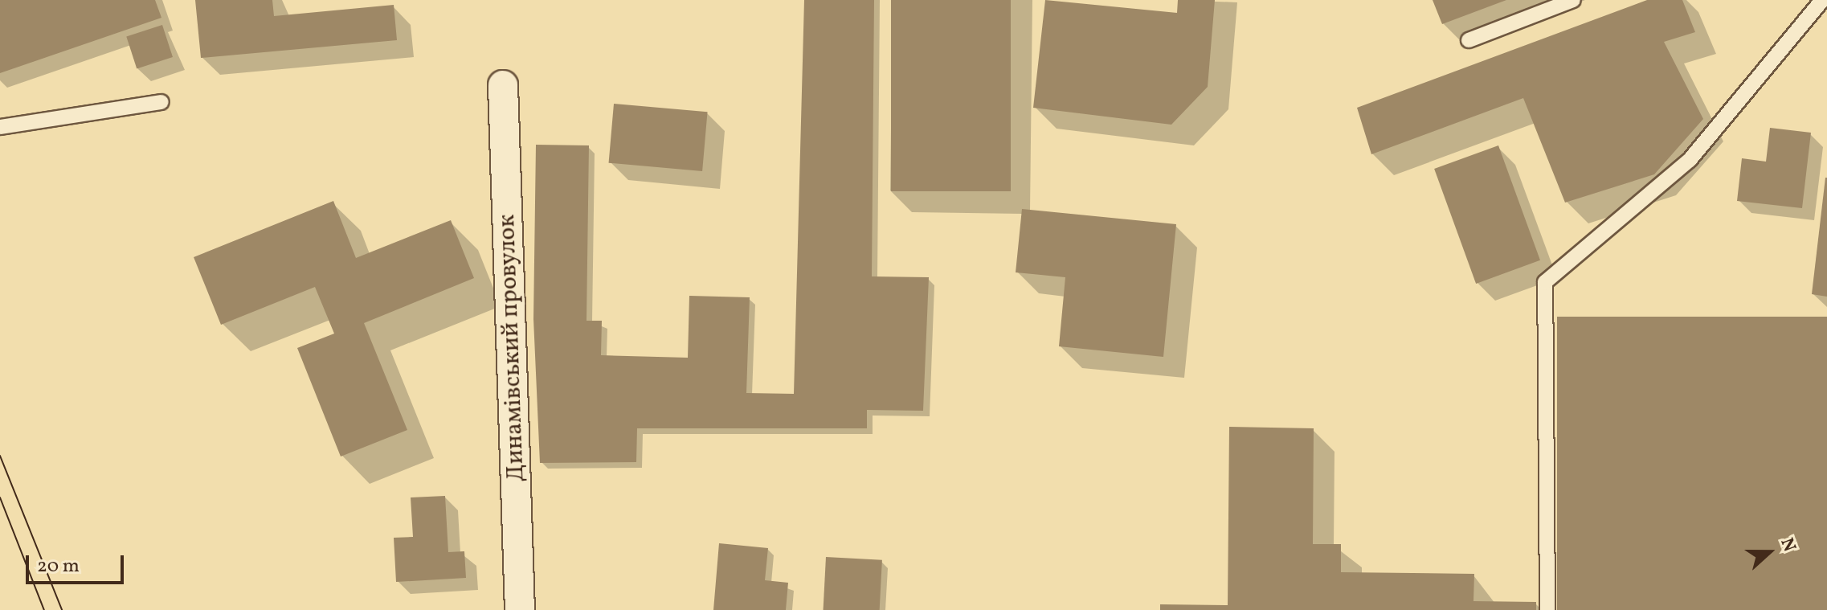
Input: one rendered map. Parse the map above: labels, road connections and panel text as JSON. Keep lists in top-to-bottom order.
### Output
{
  "streets": {
    "street": ["Динамівський провулок"]
  },
  "scale_bar": "20 m",
  "north": "right"
}
